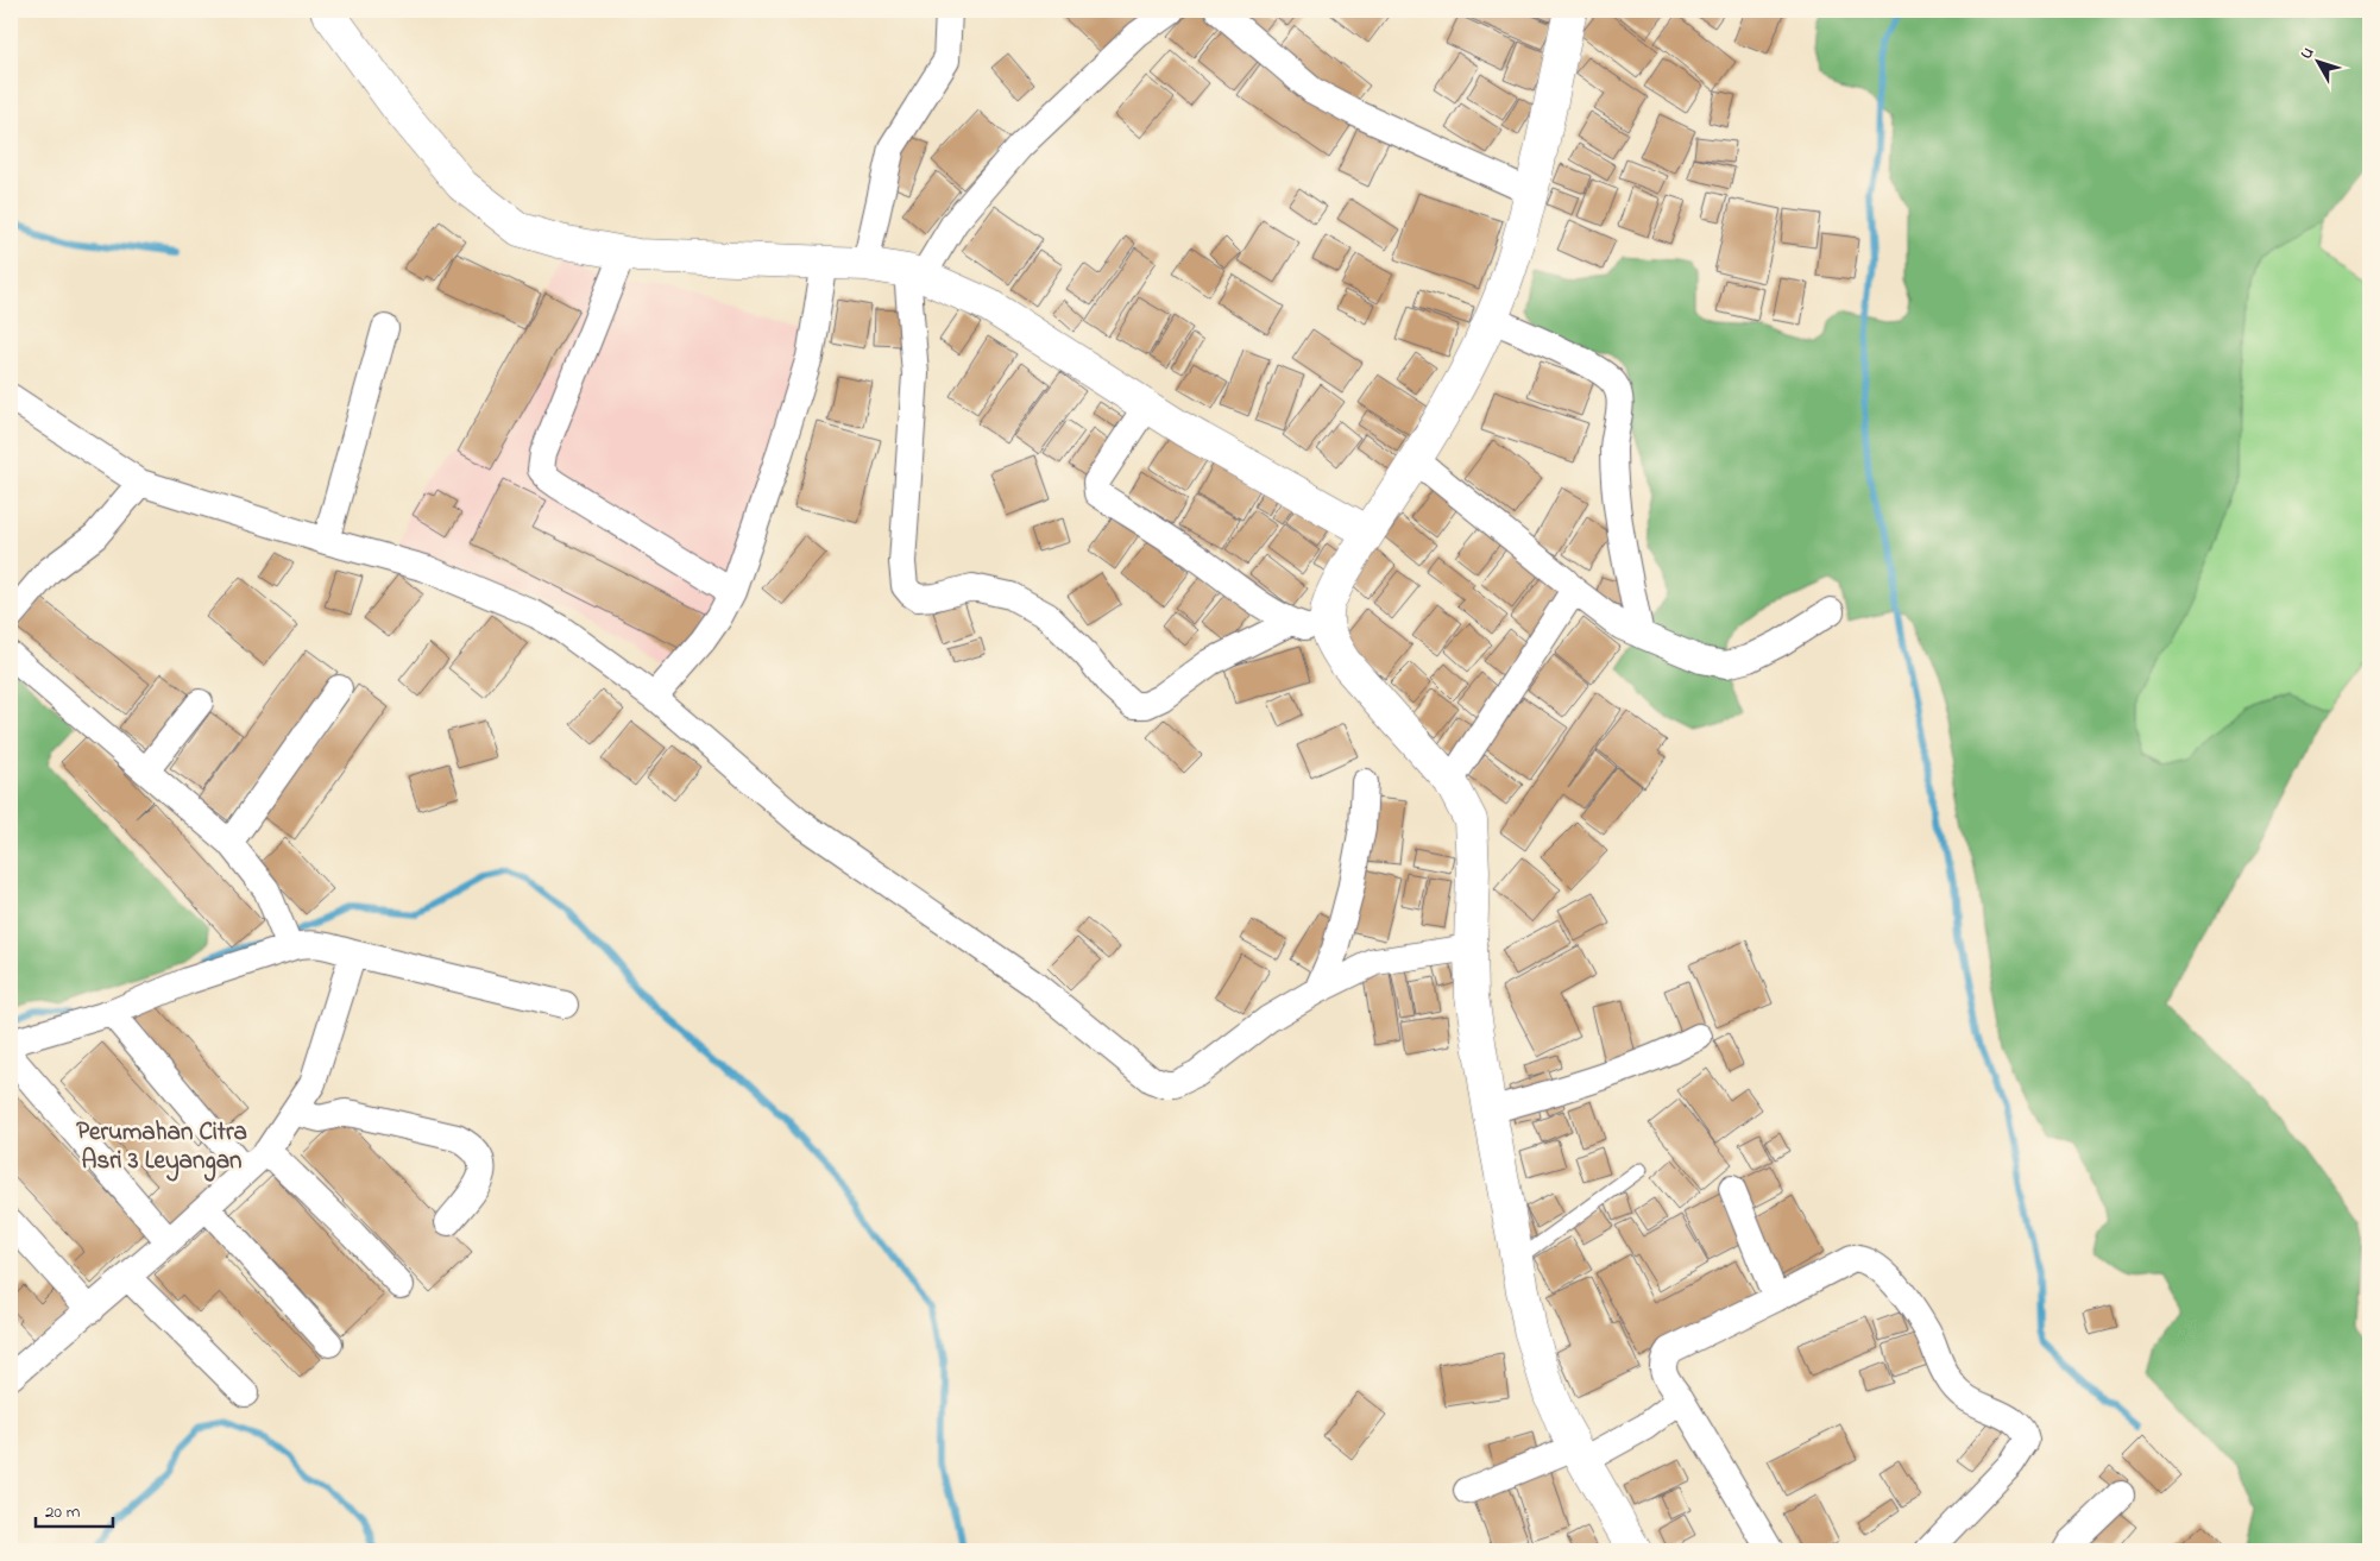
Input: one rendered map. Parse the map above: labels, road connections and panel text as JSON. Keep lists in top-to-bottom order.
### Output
{
  "districts": ["Perumahan Citra Asri 3 Leyangan"],
  "scale_bar": "20 m",
  "north": "top left"
}
